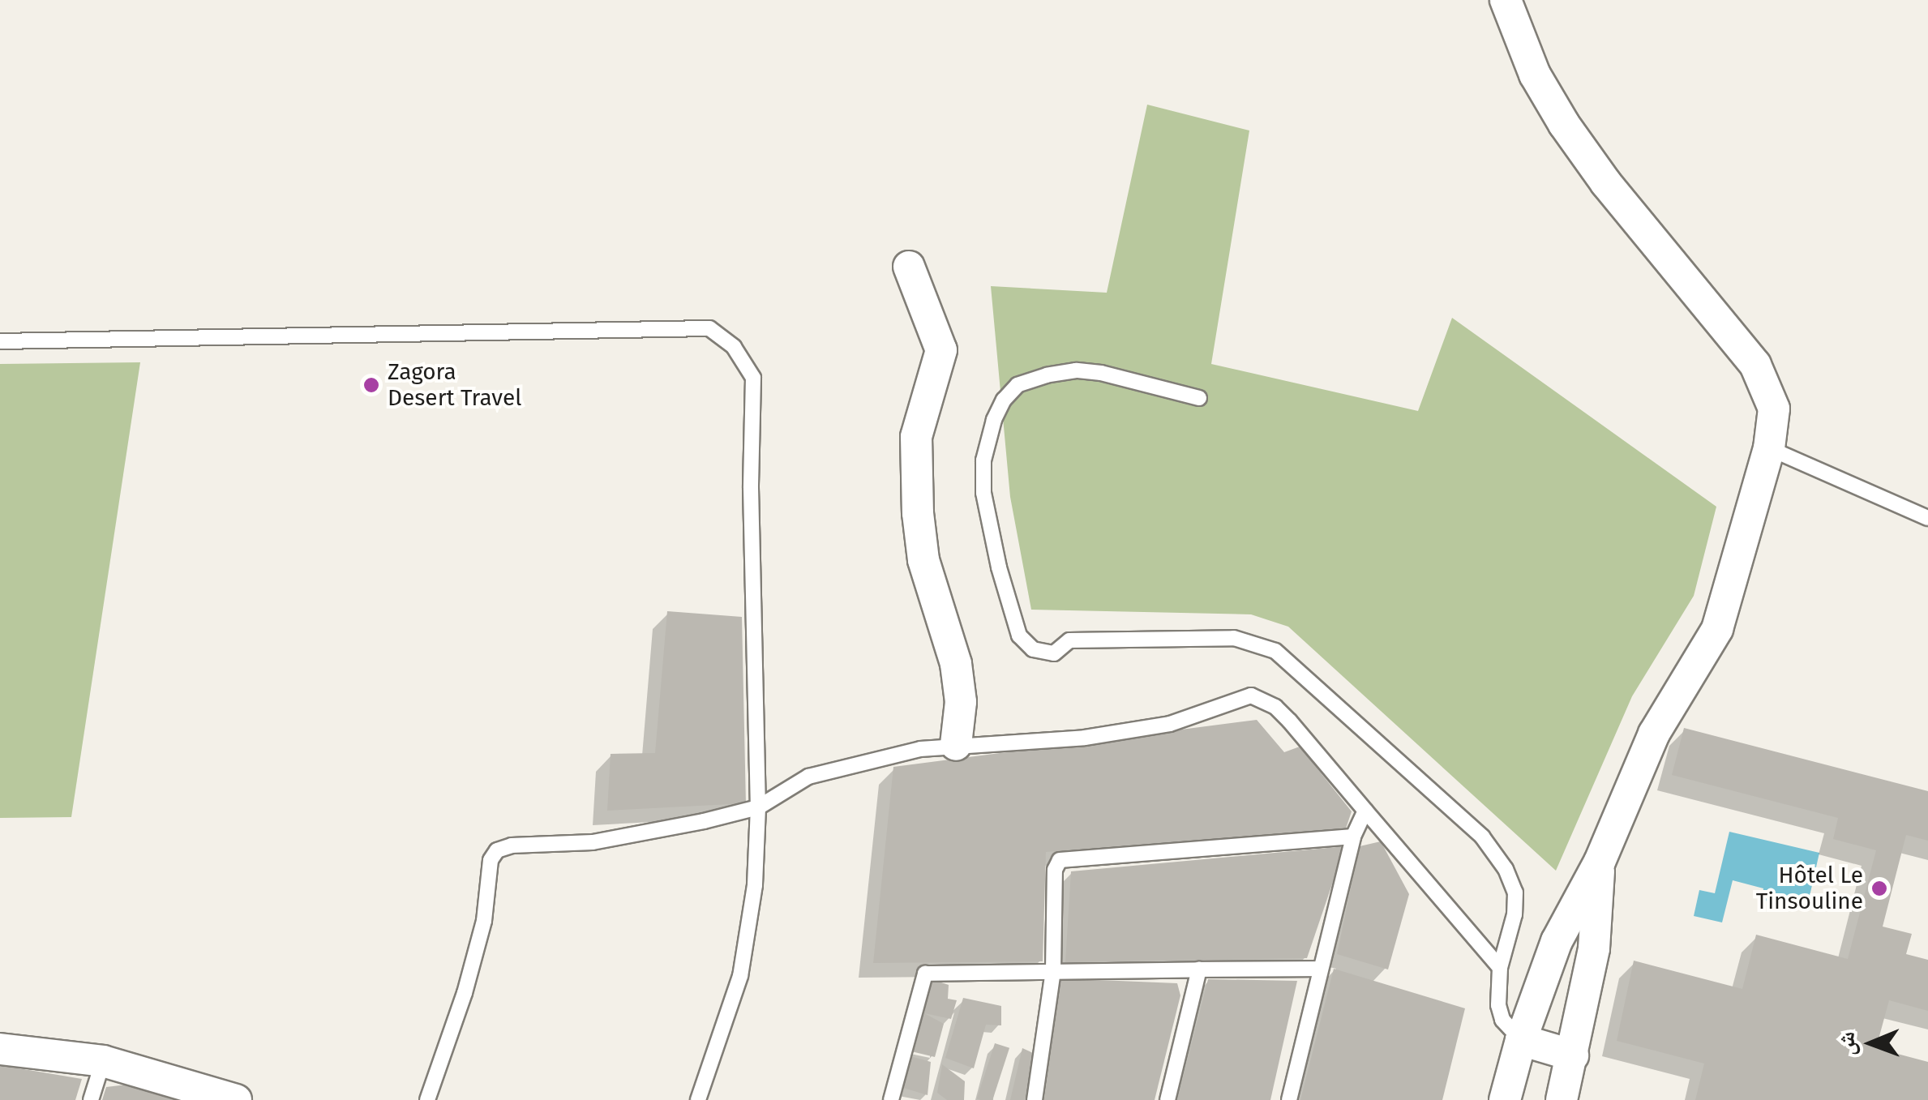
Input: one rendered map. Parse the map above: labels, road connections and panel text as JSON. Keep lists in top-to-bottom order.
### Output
{
  "places": ["Zagora Desert Travel", "Hôtel Le Tinsouline"],
  "north": "left"
}
